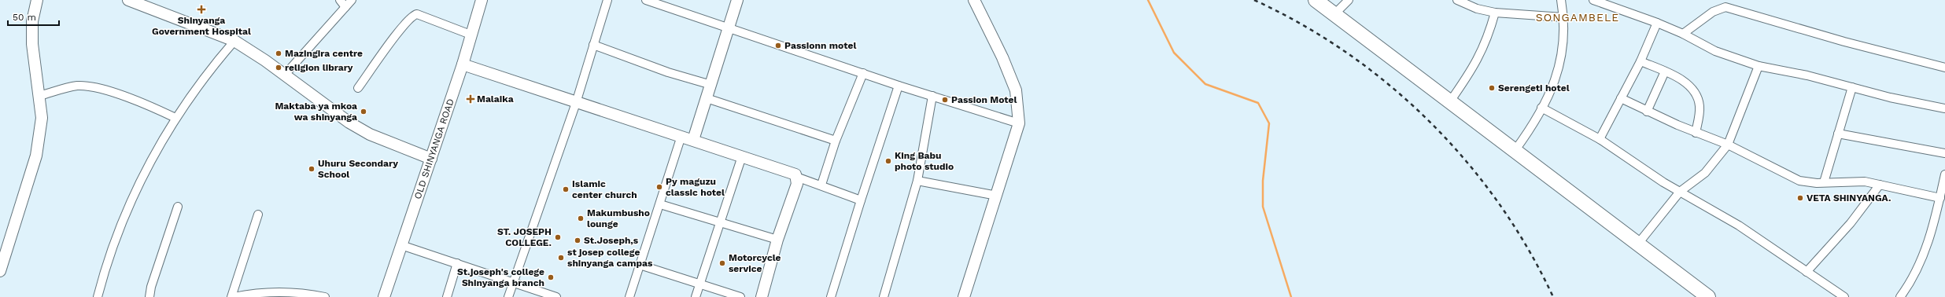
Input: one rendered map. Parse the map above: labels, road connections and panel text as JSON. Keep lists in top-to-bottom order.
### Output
{
  "streets": {
    "street": ["OLD SHINYANGA ROAD"]
  },
  "districts": ["SONGAMBELE"],
  "places": {
    "health": ["Shinyanga Government Hospital", "Malaika"],
    "other": [
      "Passionn motel",
      "Mazingira centre",
      "religion library",
      "Serengeti hotel",
      "Passion Motel",
      "Maktaba ya mkoa wa shinyanga",
      "King Babu photo studio",
      "Uhuru Secondary School",
      "Py maguzu classic hotel",
      "Islamic center church",
      "VETA SHINYANGA.",
      "Makumbusho lounge",
      "ST. JOSEPH COLLEGE.",
      "St.Joseph,s",
      "st josep college shinyanga campas",
      "Motorcycle service",
      "St.joseph's college Shinyanga branch"
    ]
  },
  "scale_bar": "50 m"
}
